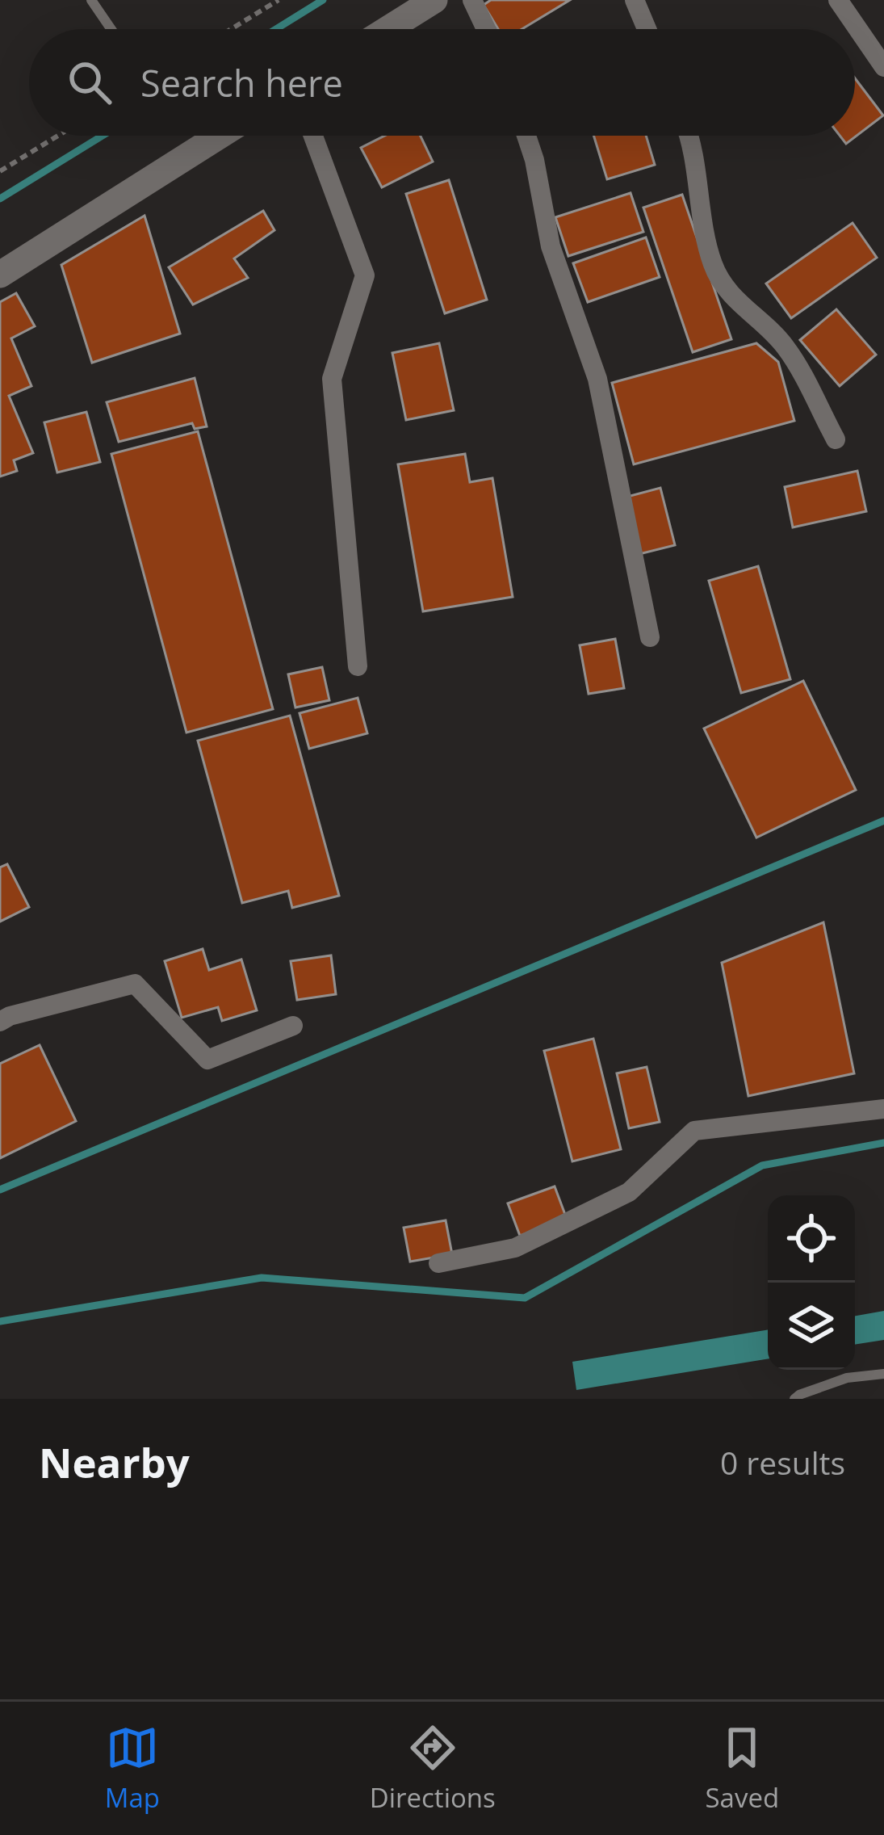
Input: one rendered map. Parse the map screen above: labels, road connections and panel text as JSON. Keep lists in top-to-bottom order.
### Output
{
  "page": {
    "search": "Search here",
    "heading": ["Nearby", "0 results"],
    "nav": ["Map", "Directions", "Saved"]
  }
}
